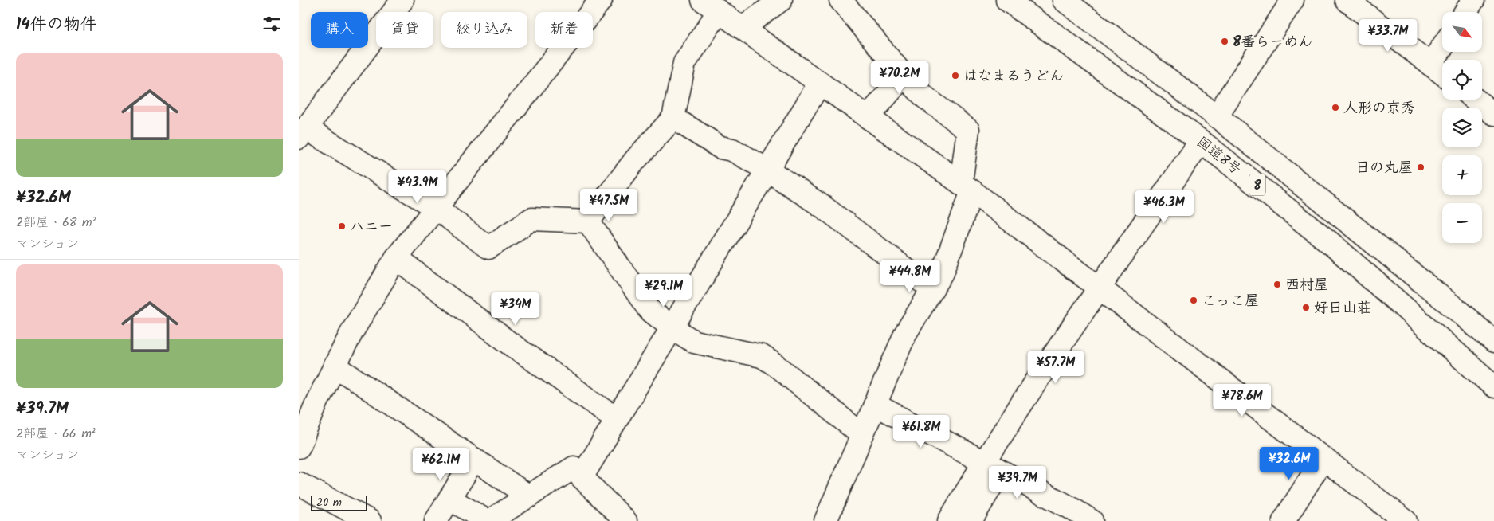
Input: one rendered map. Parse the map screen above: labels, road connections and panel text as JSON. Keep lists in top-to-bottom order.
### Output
{
  "streets": {
    "main road": ["国道8号", "8"]
  },
  "places": [
    "8番らーめん",
    "はなまるうどん",
    "人形の京秀",
    "日の丸屋",
    "ハニー",
    "西村屋",
    "こっこ屋",
    "好日山荘"
  ],
  "scale_bar": "20 m",
  "north": "bottom right",
  "page": {
    "heading": "14件の物件",
    "map_buttons": ["+", "−"],
    "chip": [
      "購入",
      "賃貸",
      "絞り込み",
      "新着"
    ],
    "price": [
      "¥33.7M",
      "¥70.2M",
      "¥43.9M",
      "¥47.5M",
      "¥46.3M",
      "¥44.8M",
      "¥29.1M",
      "¥34M",
      "¥57.7M",
      "¥78.6M",
      "¥61.8M",
      "¥32.6M",
      "¥62.1M",
      "¥39.7M"
    ],
    "list": [
      {
        "name": "¥32.6M",
        "note": "2部屋 · 68 m² · マンション"
      },
      {
        "name": "¥39.7M",
        "note": "2部屋 · 66 m² · マンション"
      }
    ],
    "scale": "20 m"
  }
}
